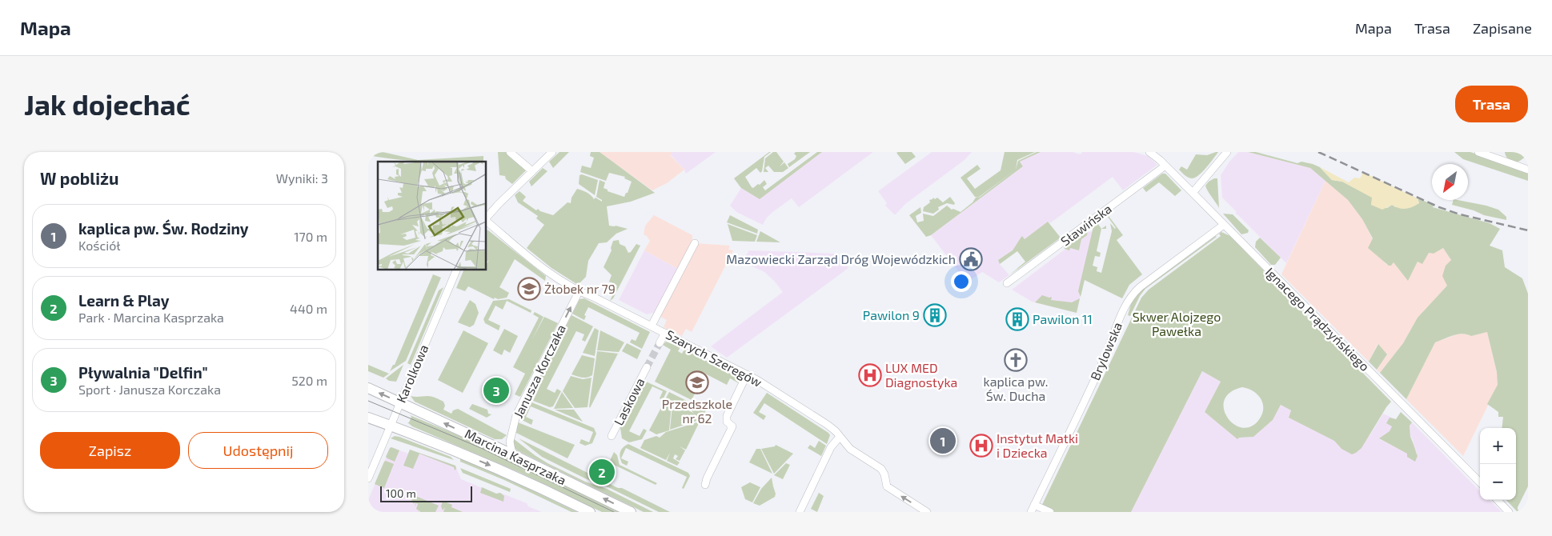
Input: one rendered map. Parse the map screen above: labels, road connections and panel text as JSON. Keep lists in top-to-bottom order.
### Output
{
  "streets": {
    "main road": ["Marcina Kasprzaka"],
    "street": [
      "Sławińska",
      "Ignacego Prądzyńskiego",
      "Brylowska",
      "Szarych Szeregów",
      "Janusza Korczaka",
      "Karolkowa",
      "Laskowa"
    ]
  },
  "crossings": [
    ["Sławińska", "Ignacego Prądzyńskiego"],
    ["Ignacego Prądzyńskiego", "Brylowska"],
    ["Szarych Szeregów", "Janusza Korczaka"],
    ["Janusza Korczaka", "Marcina Kasprzaka"],
    ["Karolkowa", "Marcina Kasprzaka"]
  ],
  "one_way": ["Janusza Korczaka"],
  "parks": ["Skwer Alojzego Pawełka"],
  "places": {
    "public building": ["Mazowiecki Zarząd Dróg Wojewódzkich"],
    "school or university": ["Żłobek nr 79", "Przedszkole nr 62"],
    "building": ["Pawilon 9", "Pawilon 11"],
    "church": ["kaplica pw. Św. Ducha"],
    "hospital": ["LUX MED Diagnostyka", "Instytut Matki i Dziecka"]
  },
  "scale_bar": "100 m",
  "north": "bottom left",
  "page": {
    "header": "Mapa",
    "nav": ["Mapa", "Trasa", "Zapisane"],
    "buttons": [
      "Trasa",
      ["Zapisz", "Udostępnij"]
    ],
    "title": "Jak dojechać",
    "heading": ["W pobliżu", "Wyniki: 3"],
    "list": [
      {
        "mark": "1",
        "name": "kaplica pw. Św. Rodziny",
        "note": "Kościół",
        "value": "170 m"
      },
      {
        "mark": "2",
        "name": "Learn & Play",
        "note": "Park · Marcina Kasprzaka",
        "value": "440 m"
      },
      {
        "mark": "3",
        "name": "Pływalnia \"Delfin\"",
        "note": "Sport · Janusza Korczaka",
        "value": "520 m"
      }
    ],
    "pins": ["3", "1", "2"],
    "map_buttons": ["+", "−"],
    "scale": "100 m"
  }
}
